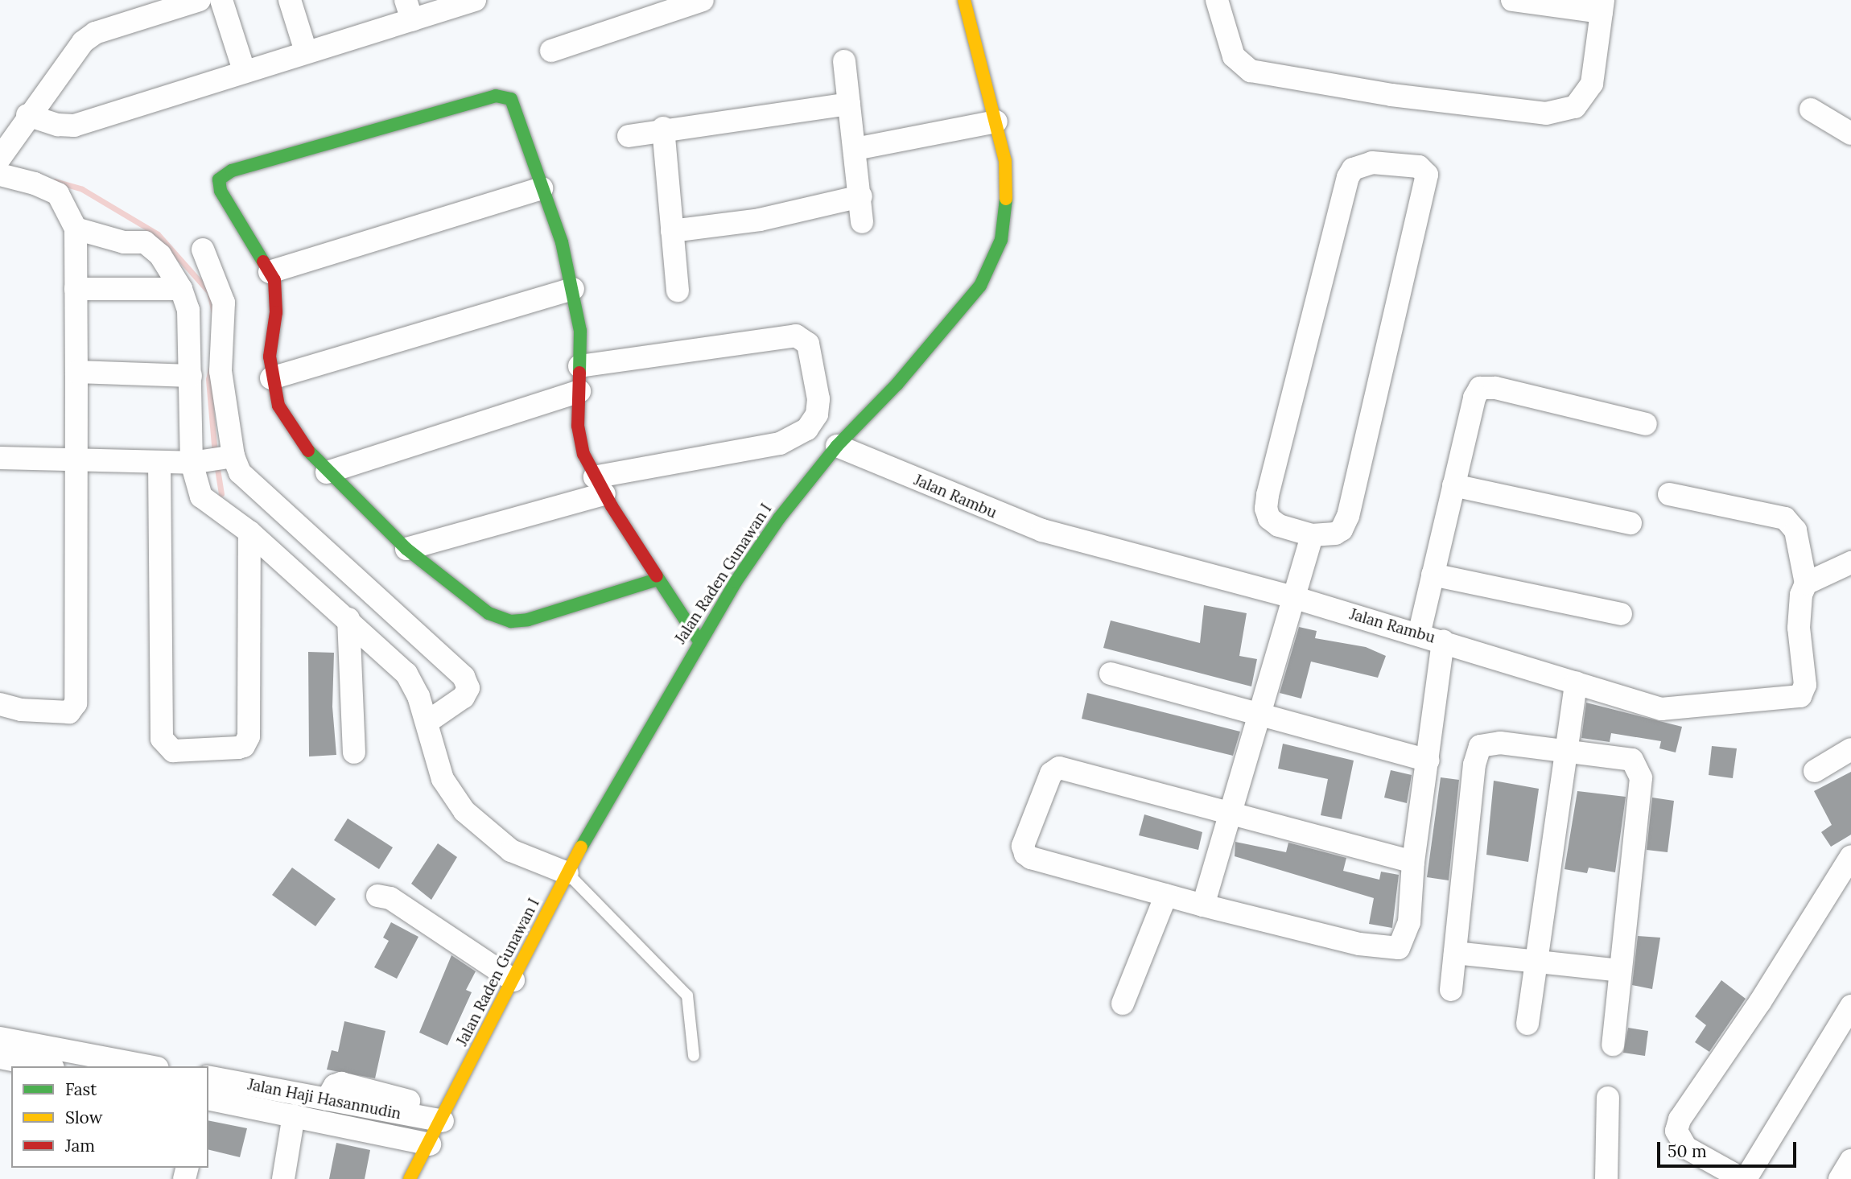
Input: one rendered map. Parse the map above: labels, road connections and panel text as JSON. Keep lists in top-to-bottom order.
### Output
{
  "streets": {
    "main road": ["Jalan Raden Gunawan I"],
    "street": ["Jalan Rambu", "Jalan Haji Hasannudin"]
  },
  "crossings": [
    ["Jalan Rambu", "Jalan Raden Gunawan I"],
    ["Jalan Raden Gunawan I", "Jalan Haji Hasannudin"]
  ],
  "legend": ["Fast", "Slow", "Jam"],
  "scale_bar": "50 m"
}
